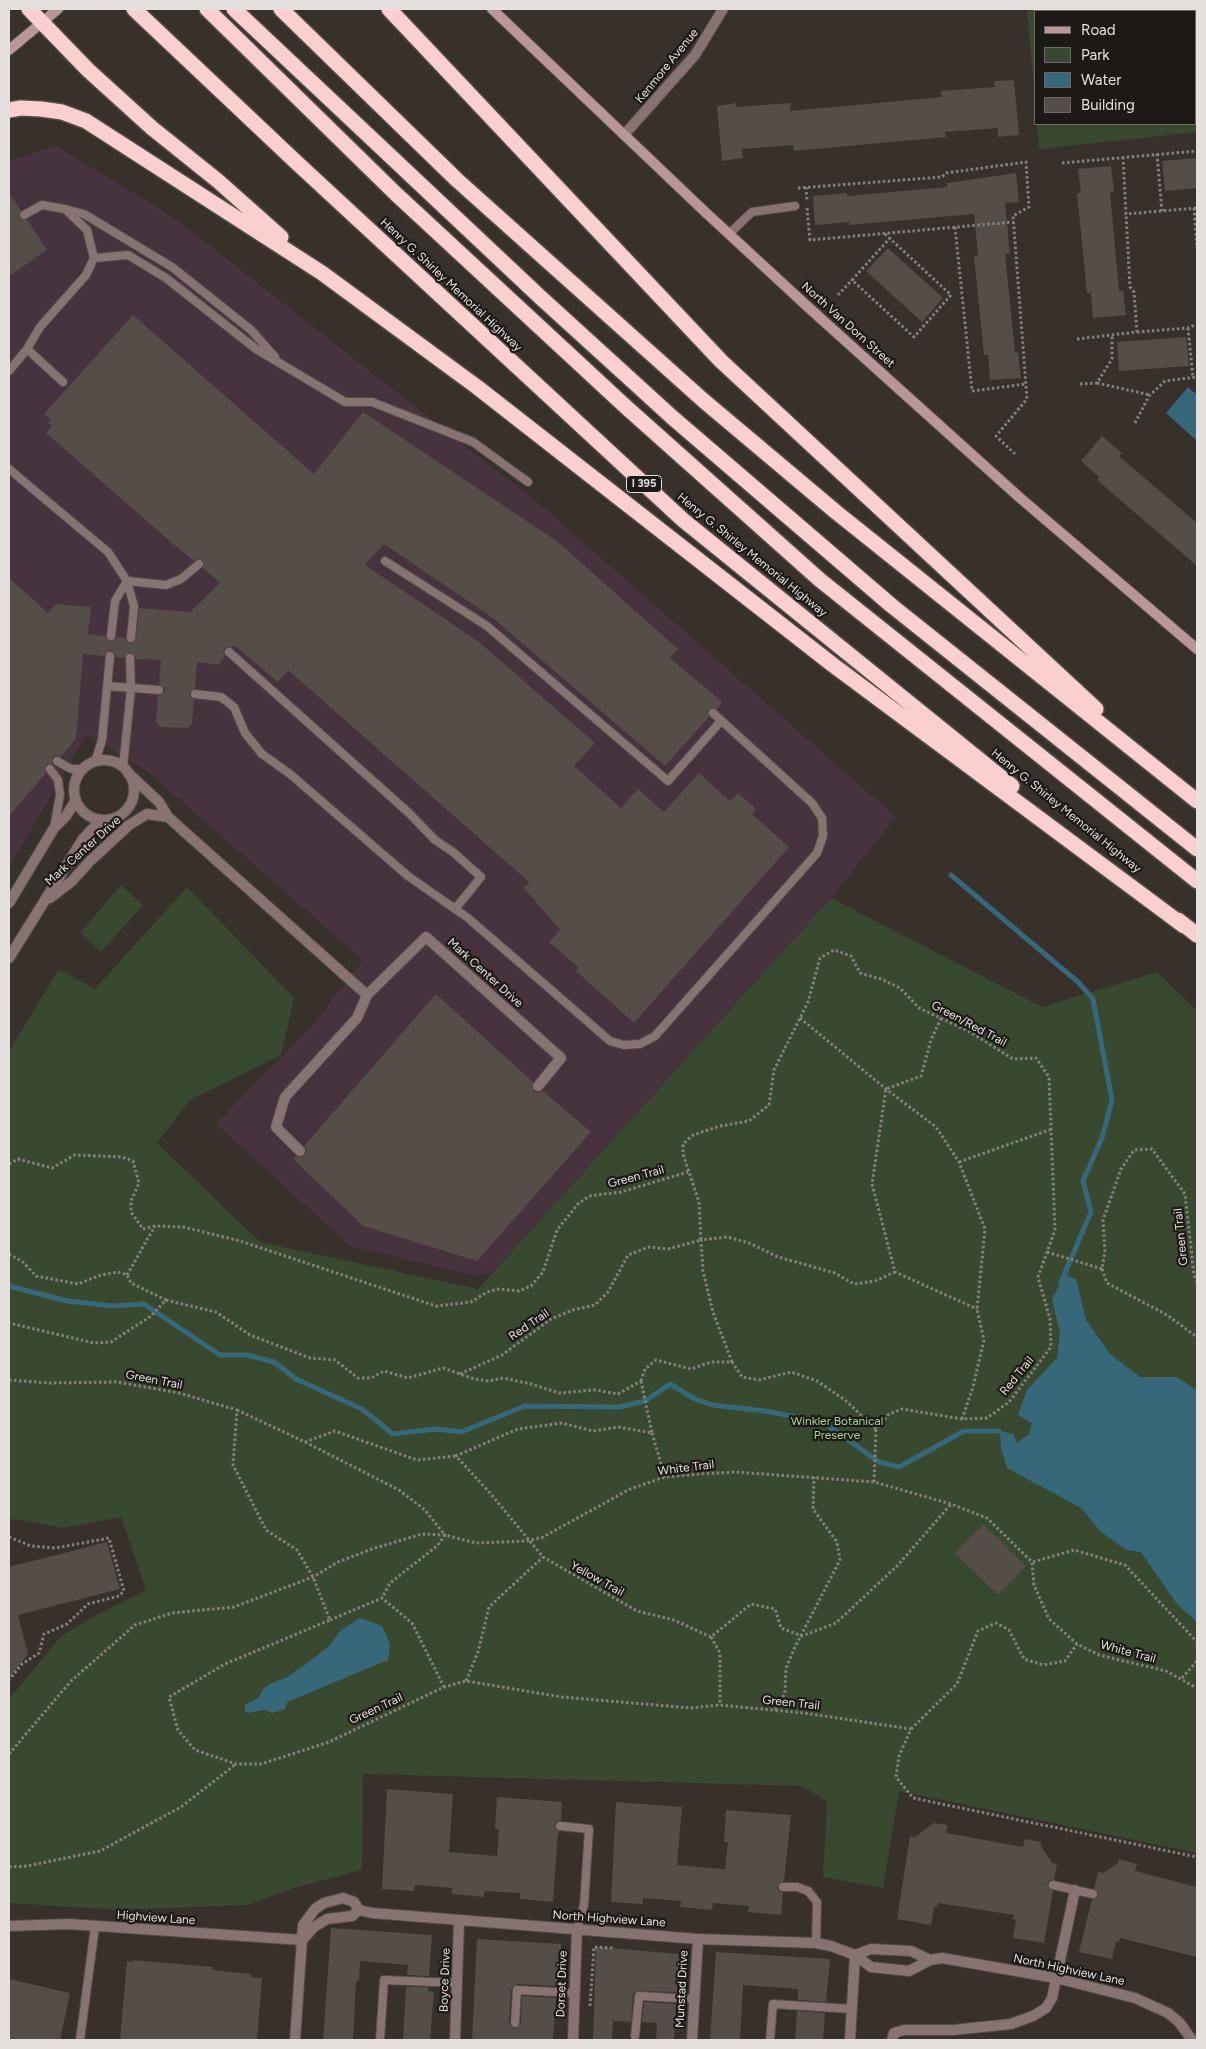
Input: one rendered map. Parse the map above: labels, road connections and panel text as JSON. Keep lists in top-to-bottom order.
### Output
{
  "streets": {
    "highway": ["Henry G. Shirley Memorial Highway", "I 395"],
    "main road": ["North Van Dorn Street"],
    "street": [
      "Kenmore Avenue",
      "Mark Center Drive",
      "Highview Lane",
      "North Highview Lane",
      "Boyce Drive",
      "Dorset Drive",
      "Munstad Drive"
    ],
    "path": [
      "Green/Red Trail",
      "Green Trail",
      "Red Trail",
      "White Trail",
      "Yellow Trail"
    ]
  },
  "crossings": [
    ["Kenmore Avenue", "North Van Dorn Street"],
    ["Green/Red Trail", "Green Trail"],
    ["Green/Red Trail", "Red Trail"],
    ["Green Trail", "White Trail"],
    ["White Trail", "Yellow Trail"],
    ["Highview Lane", "North Highview Lane"],
    ["North Highview Lane", "Boyce Drive"],
    ["North Highview Lane", "Dorset Drive"],
    ["North Highview Lane", "Munstad Drive"]
  ],
  "parks": ["Winkler Botanical Preserve"],
  "legend": [
    "Road",
    "Park",
    "Water",
    "Building"
  ]
}
